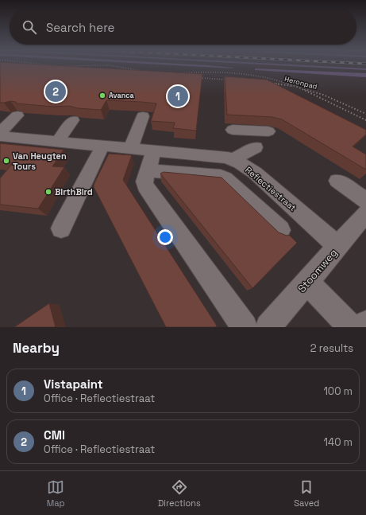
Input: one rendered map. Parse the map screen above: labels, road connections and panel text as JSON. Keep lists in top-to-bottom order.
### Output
{
  "streets": {
    "street": ["Reflectiestraat", "Stoomweg"],
    "path": ["Heronpad"]
  },
  "crossings": [
    ["Reflectiestraat", "Stoomweg"]
  ],
  "places": ["Avanca", "Van Heugten Tours", "BirthBird"],
  "page": {
    "search": "Search here",
    "pins": ["2", "1"],
    "heading": ["Nearby", "2 results"],
    "list": [
      {
        "mark": "1",
        "name": "Vistapaint",
        "note": "Office · Reflectiestraat",
        "value": "100 m"
      },
      {
        "mark": "2",
        "name": "CMI",
        "note": "Office · Reflectiestraat",
        "value": "140 m"
      }
    ],
    "nav": ["Map", "Directions", "Saved"]
  }
}
